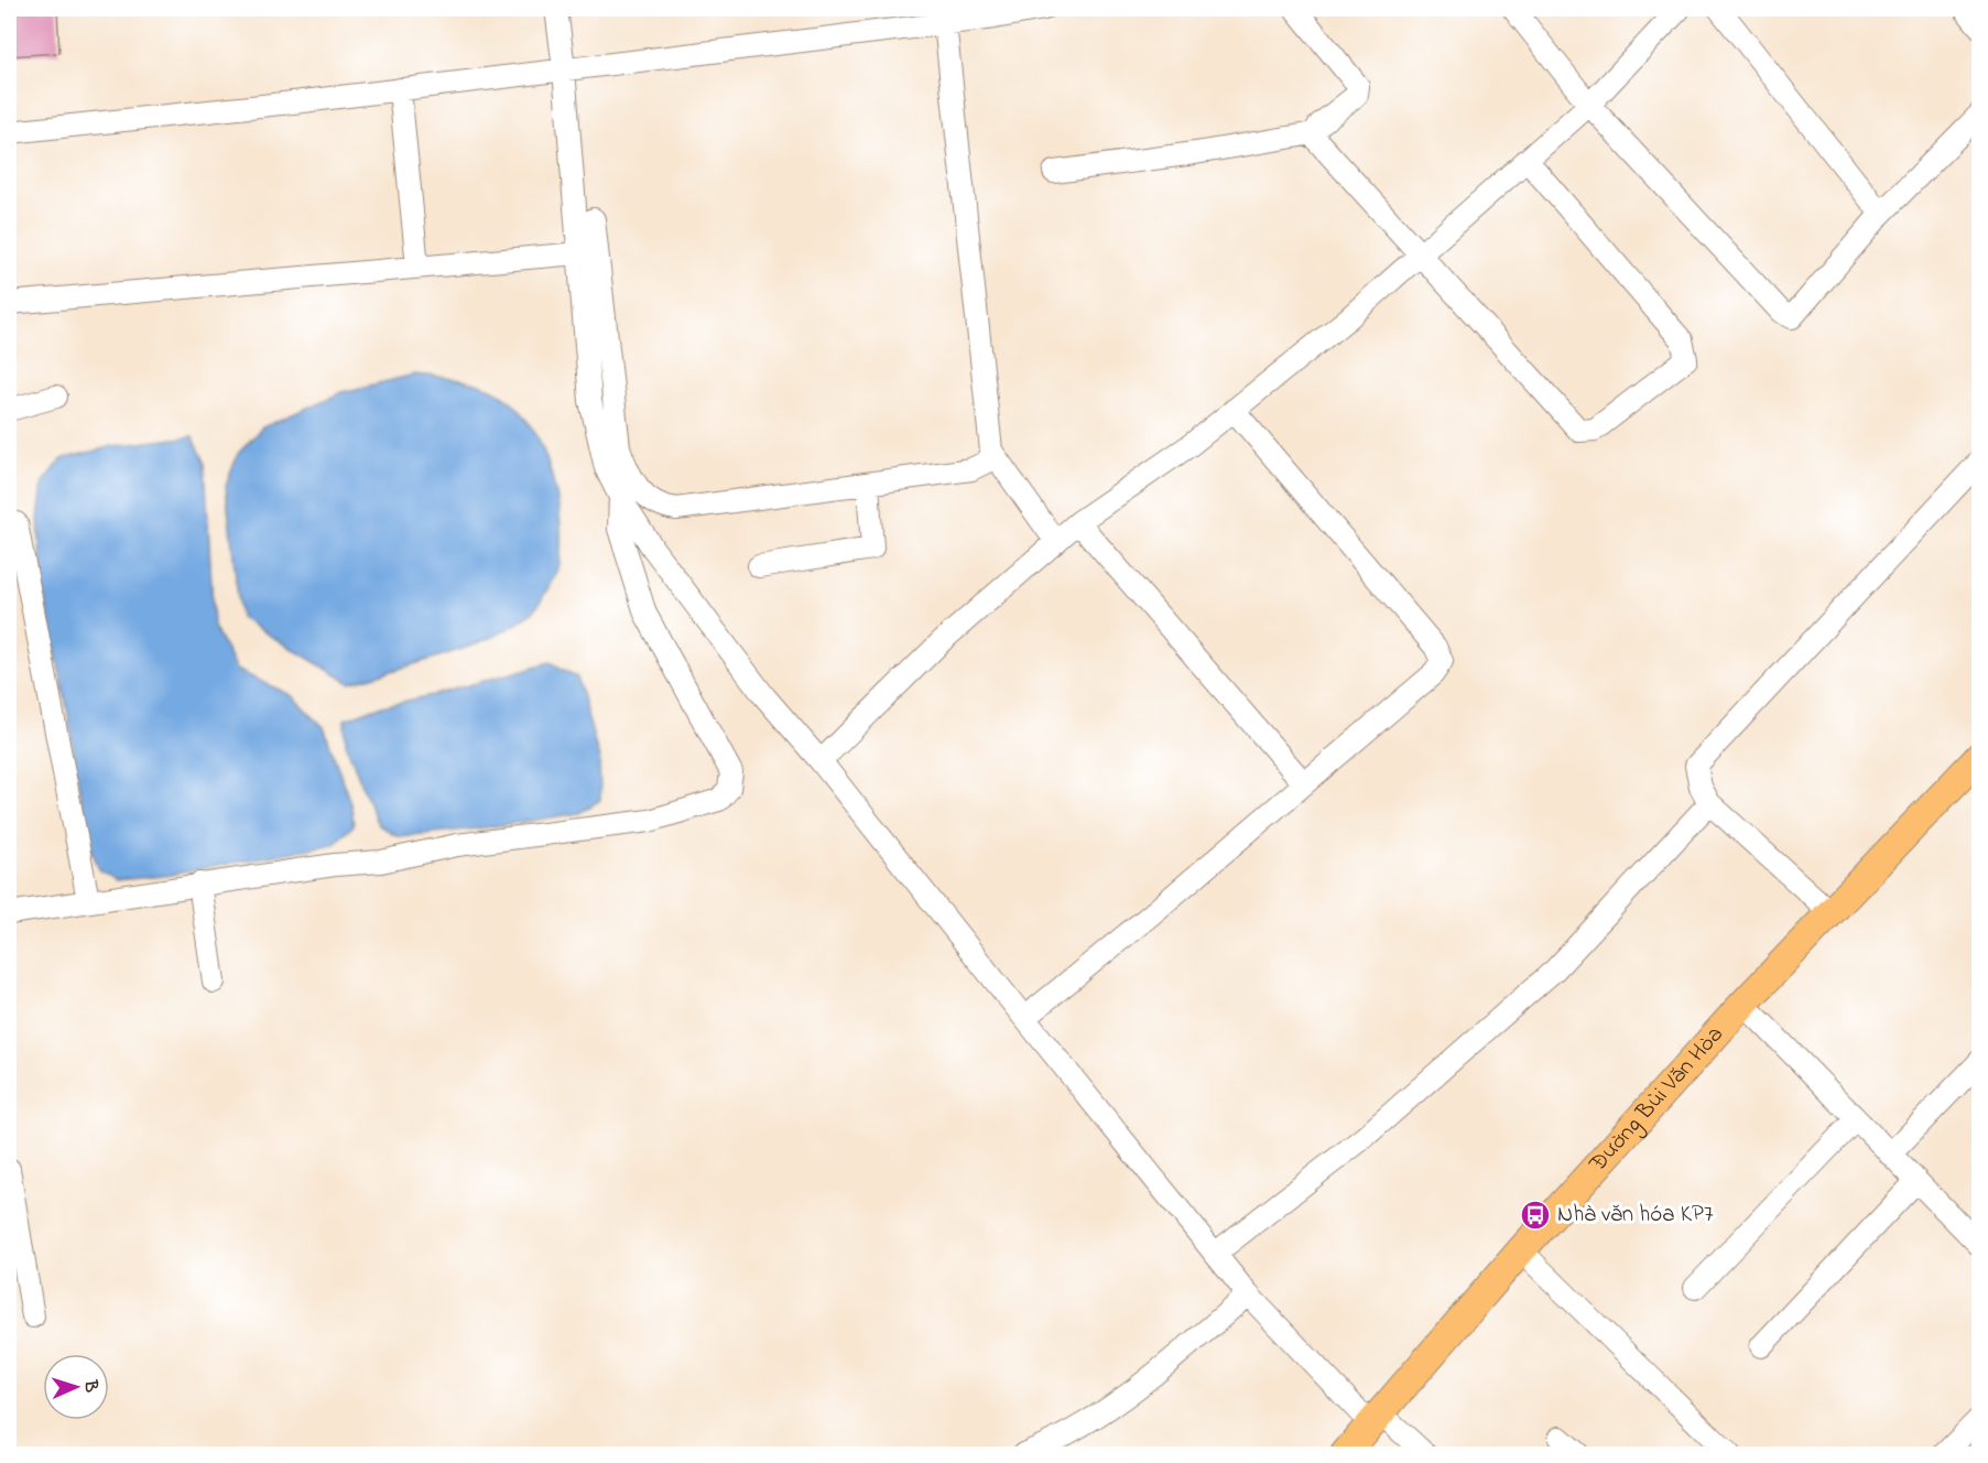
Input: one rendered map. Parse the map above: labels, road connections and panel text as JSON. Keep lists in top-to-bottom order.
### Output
{
  "streets": {
    "main road": ["Đường Bùi Văn Hòa"]
  },
  "places": {
    "bus stop": ["Nhà văn hóa KP7"]
  },
  "north": "right"
}
